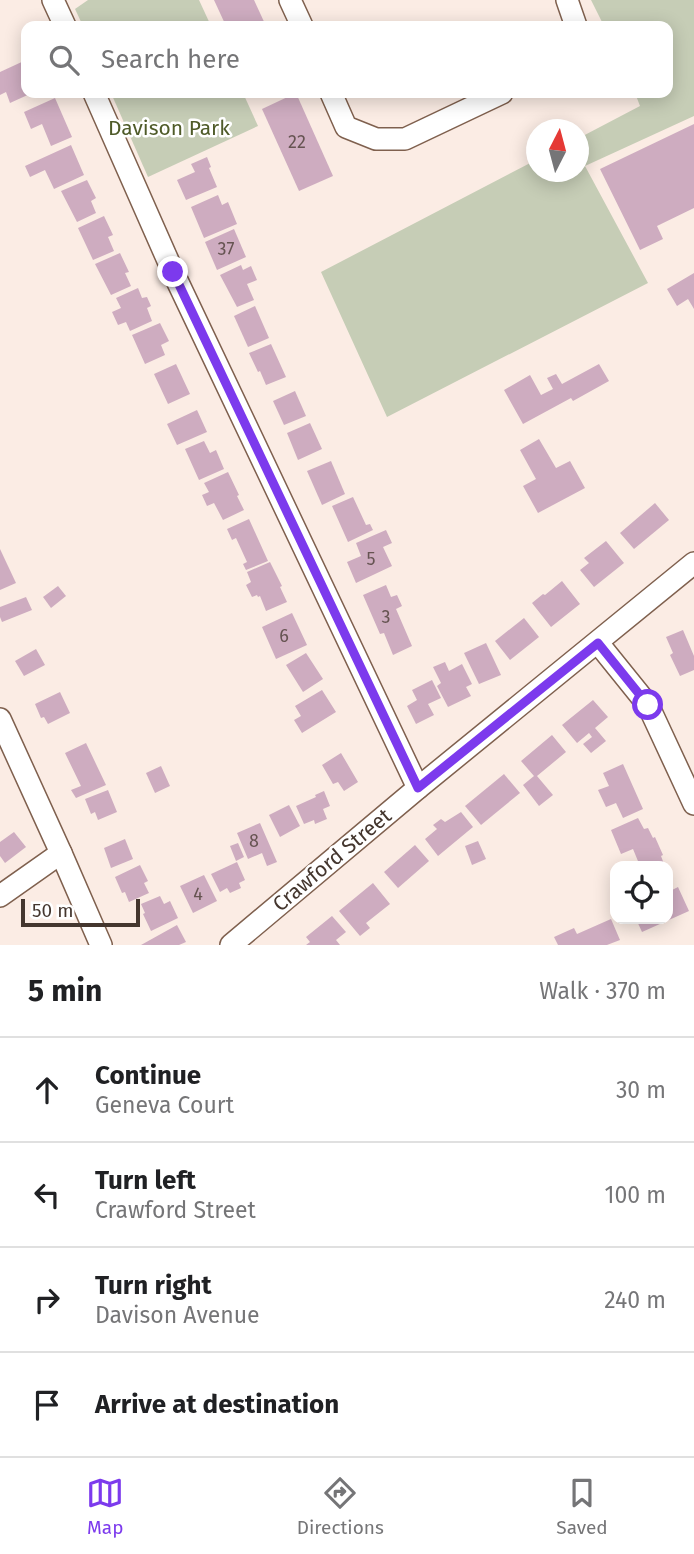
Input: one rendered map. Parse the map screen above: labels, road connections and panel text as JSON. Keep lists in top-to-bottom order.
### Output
{
  "streets": {
    "street": ["Crawford Street"]
  },
  "parks": ["Davison Park"],
  "house_numbers": [
    "22",
    "37",
    "5",
    "3",
    "6",
    "8",
    "4"
  ],
  "scale_bar": "50 m",
  "north": "top",
  "page": {
    "search": "Search here",
    "scale": "50 m",
    "heading": ["5 min", "Walk · 370 m"],
    "list": [
      ["Continue", "Geneva Court", "30 m"],
      ["Turn left", "Crawford Street", "100 m"],
      ["Turn right", "Davison Avenue", "240 m"],
      "Arrive at destination"
    ],
    "nav": ["Map", "Directions", "Saved"]
  }
}
